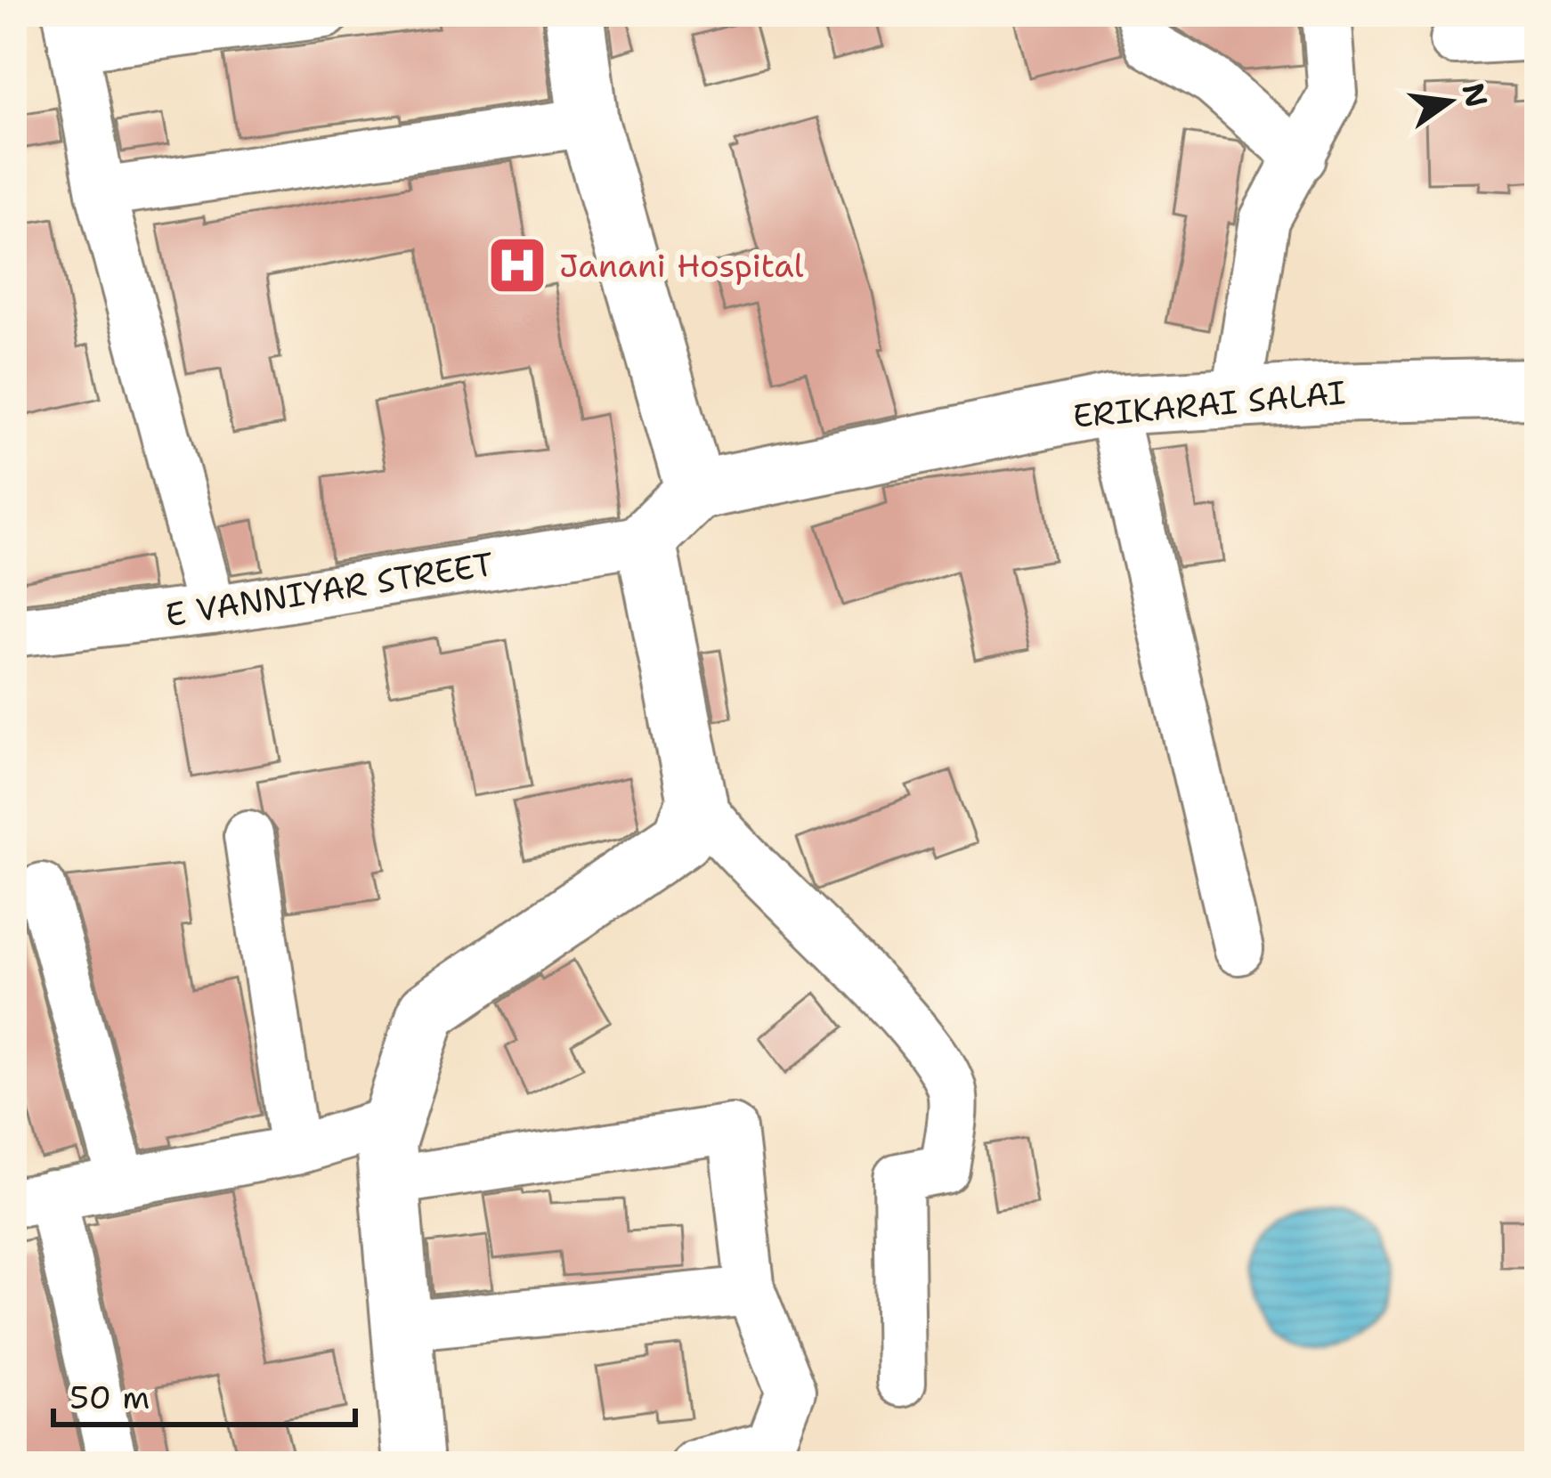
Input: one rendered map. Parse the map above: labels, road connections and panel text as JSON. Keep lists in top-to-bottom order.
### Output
{
  "streets": {
    "main road": ["ERIKARAI SALAI"],
    "street": ["E VANNIYAR STREET"]
  },
  "places": {
    "hospital": ["Janani Hospital"]
  },
  "scale_bar": "50 m",
  "north": "right"
}
